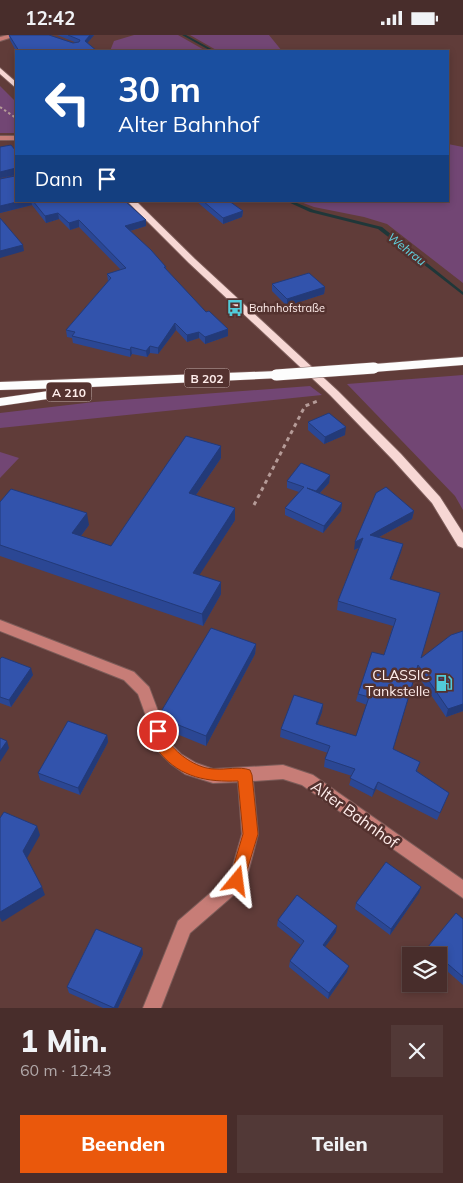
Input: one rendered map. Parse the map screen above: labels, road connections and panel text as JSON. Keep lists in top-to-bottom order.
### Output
{
  "streets": {
    "highway": ["B 202", "A 210"],
    "street": ["Alter Bahnhof"]
  },
  "crossings": [
    ["B 202", "A 210"]
  ],
  "water": ["Wehrau"],
  "places": {
    "bus stop": ["Bahnhofstraße"],
    "fuel station": ["CLASSIC Tankstelle"]
  },
  "page": {
    "status": "12:42",
    "turn": ["30 m", "Alter Bahnhof"],
    "then": "Dann",
    "heading": ["1 Min.", "60 m · 12:43"],
    "buttons": ["Beenden", "Teilen"]
  }
}
